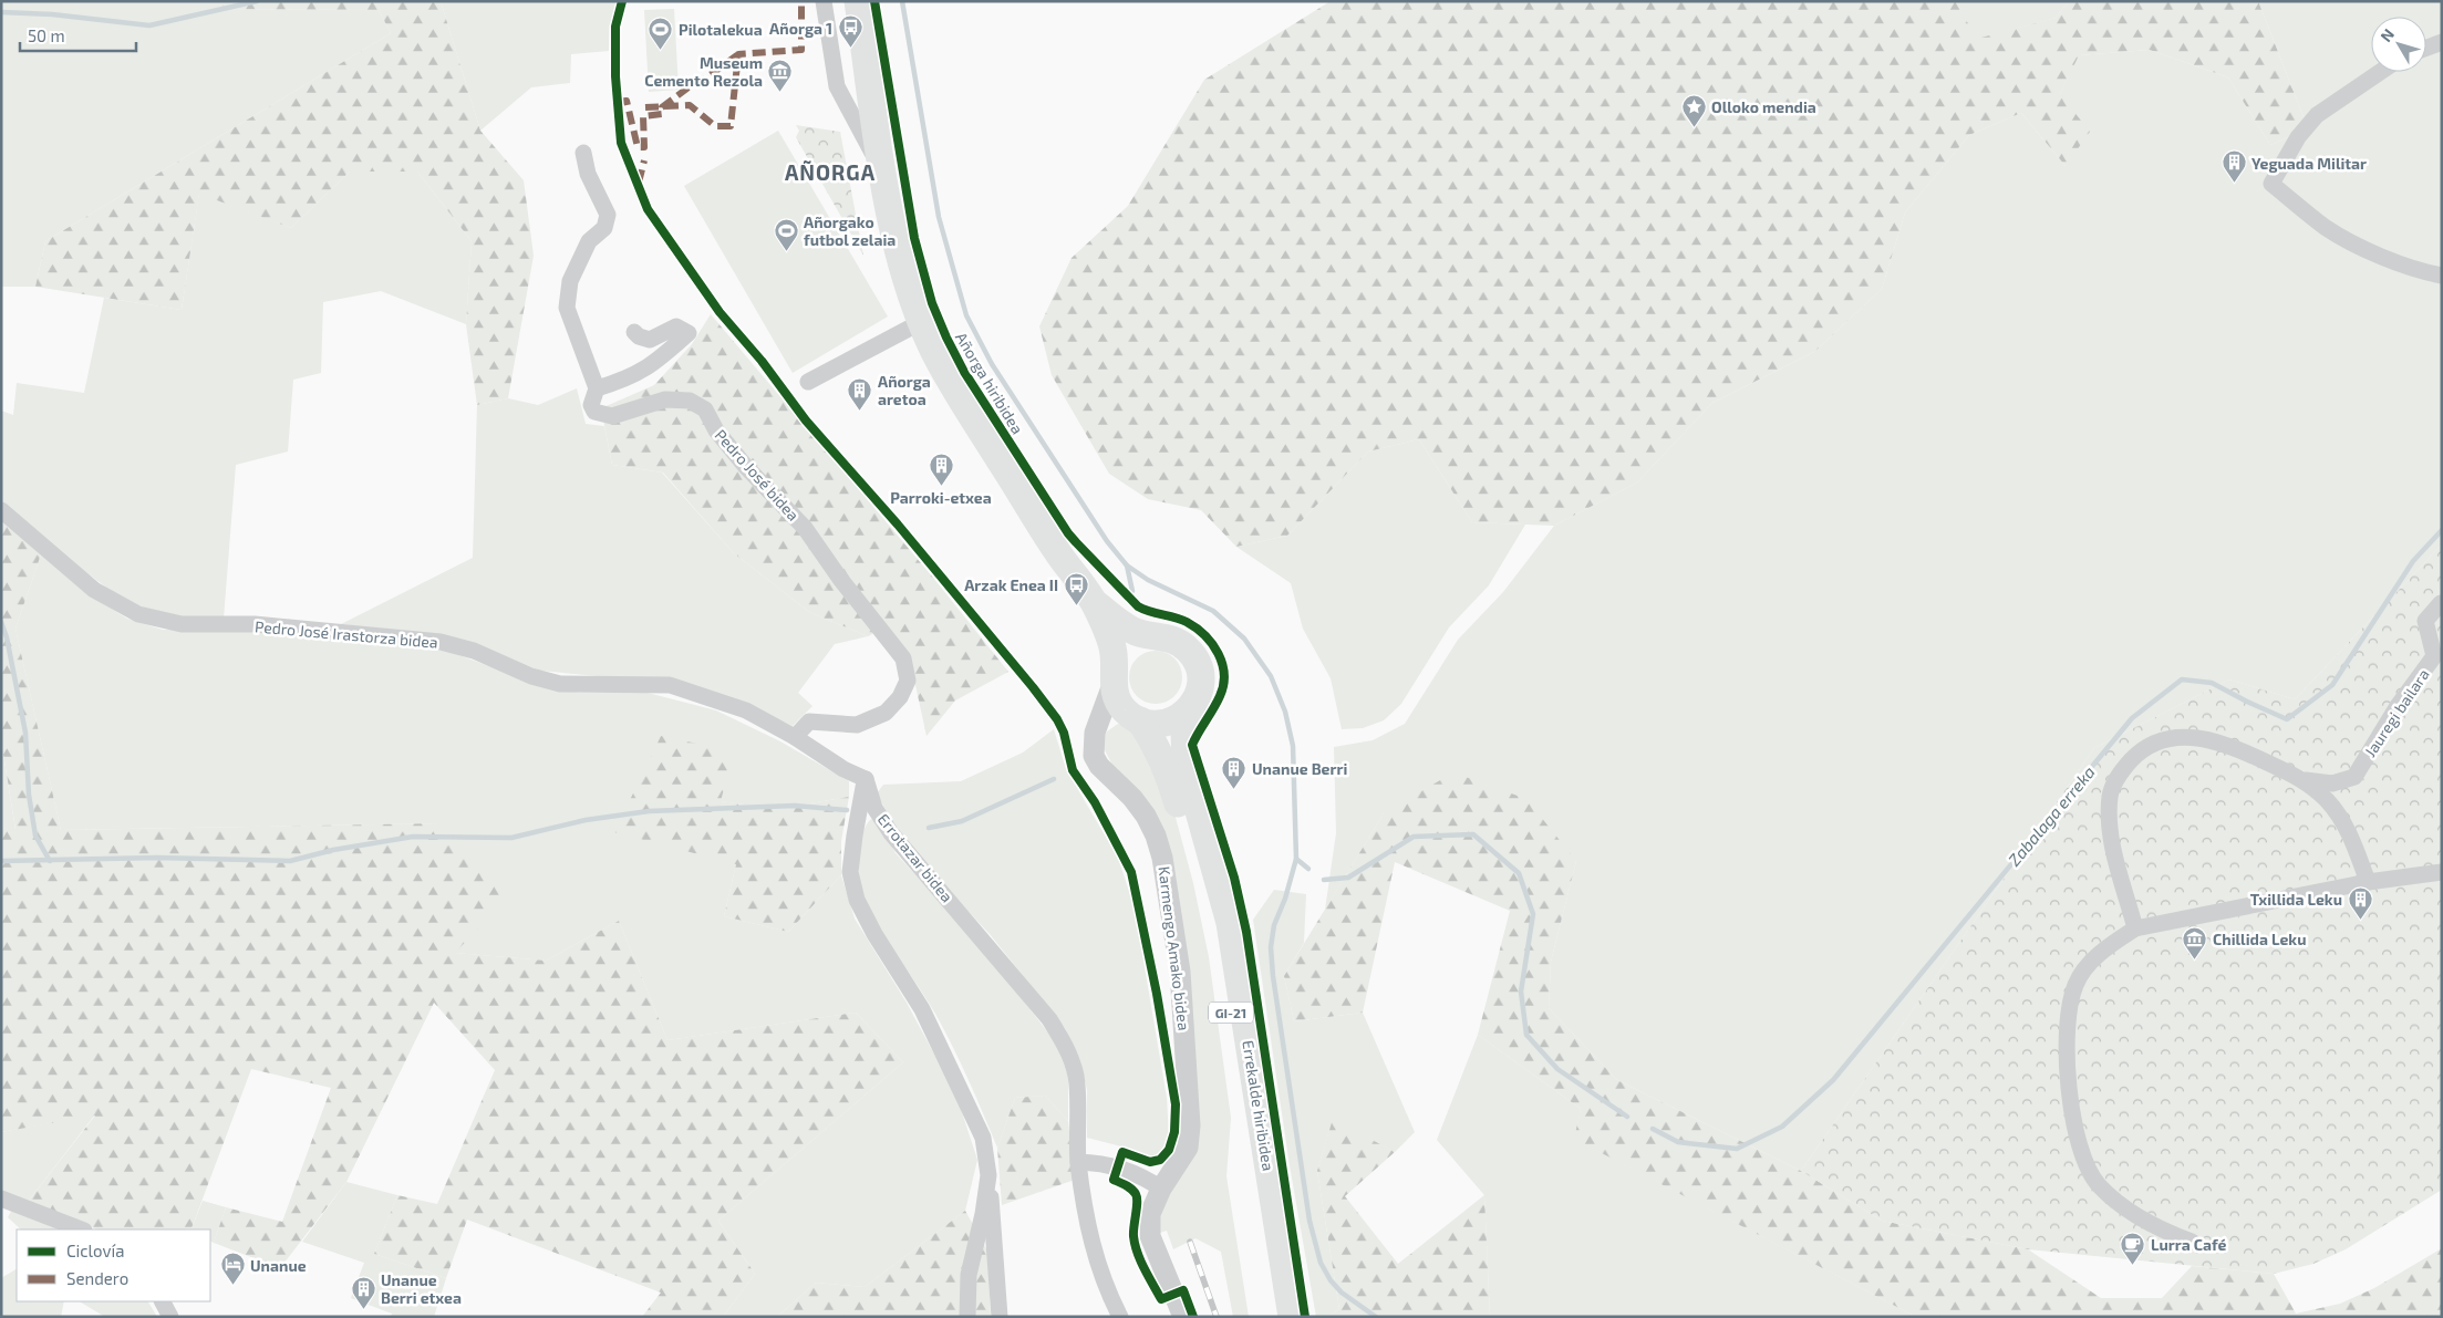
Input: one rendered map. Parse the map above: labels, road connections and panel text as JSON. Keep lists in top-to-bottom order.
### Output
{
  "streets": {
    "main road": ["GI-21", "Errekalde hiribidea"],
    "street": [
      "Pedro José bidea",
      "Pedro José Irastorza bidea",
      "Jauregi bailara",
      "Errotazar bidea",
      "Karmengo Amako bidea"
    ],
    "cycle path": ["Añorga hiribidea"]
  },
  "crossings": [
    ["Pedro José bidea", "Pedro José Irastorza bidea"],
    ["Pedro José Irastorza bidea", "Errotazar bidea"],
    ["Karmengo Amako bidea", "GI-21"],
    ["Karmengo Amako bidea", "Errekalde hiribidea"],
    ["GI-21", "Errekalde hiribidea"]
  ],
  "districts": ["AÑORGA"],
  "water": ["Zabalaga erreka"],
  "places": {
    "bus stop": ["Añorga 1", "Arzak Enea II"],
    "sports": ["Pilotalekua", "Añorgako futbol zelaia"],
    "museum": ["Museum Cemento Rezola", "Chillida Leku"],
    "place": ["Olloko mendia"],
    "building": [
      "Yeguada Militar",
      "Añorga aretoa",
      "Parroki-etxea",
      "Unanue Berri",
      "Txillida Leku",
      "Unanue Berri etxea"
    ],
    "cafe": ["Lurra Café"],
    "hotel": ["Unanue"]
  },
  "legend": ["Ciclovía", "Sendero"],
  "scale_bar": "50 m",
  "north": "top left"
}
